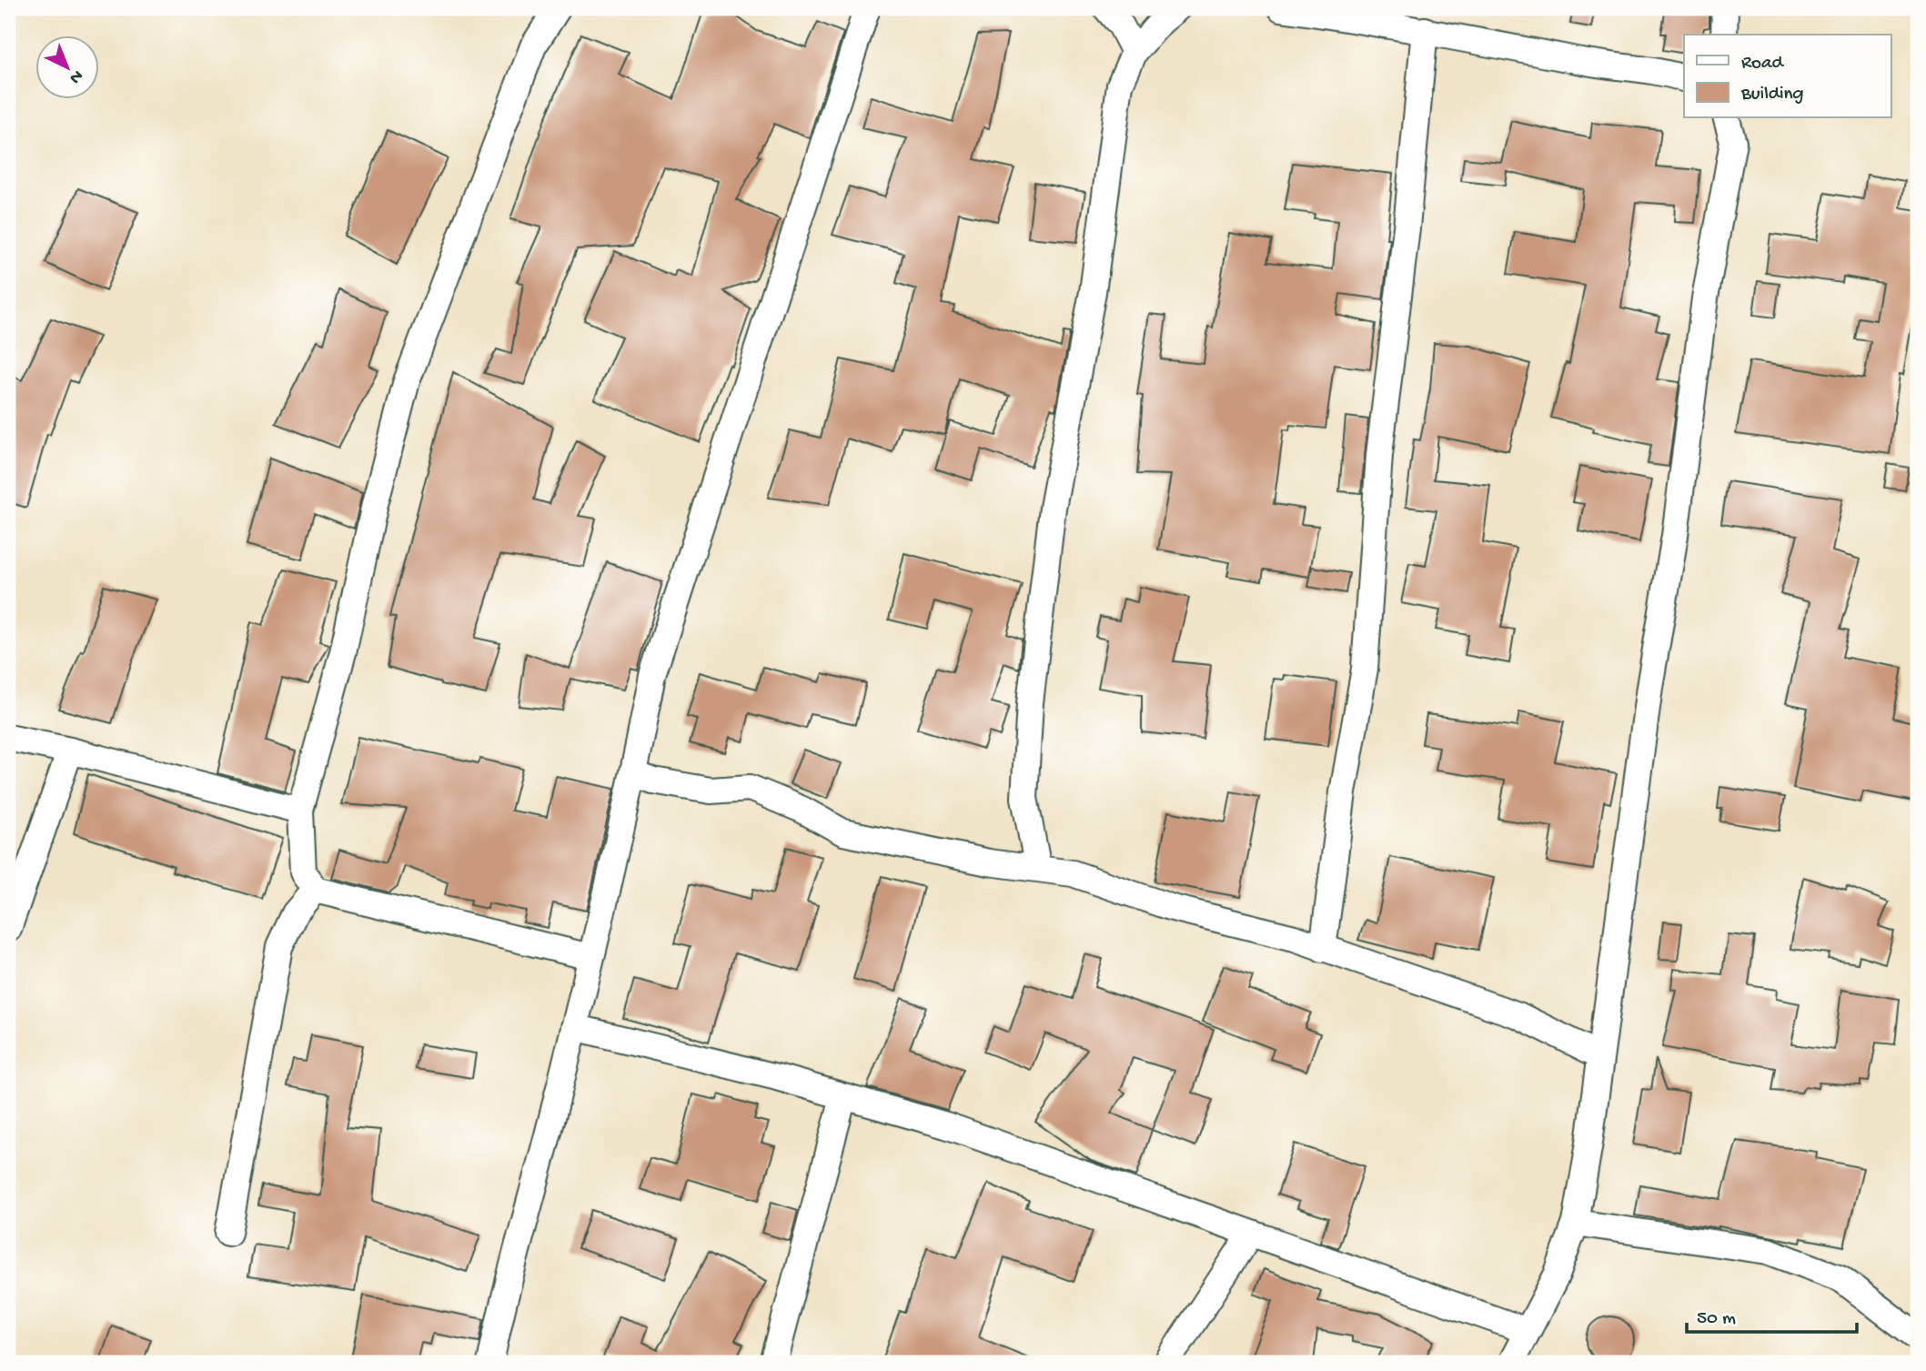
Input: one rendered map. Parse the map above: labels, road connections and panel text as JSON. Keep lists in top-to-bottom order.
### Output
{
  "legend": ["Road", "Building"],
  "scale_bar": "50 m",
  "north": "bottom right"
}
